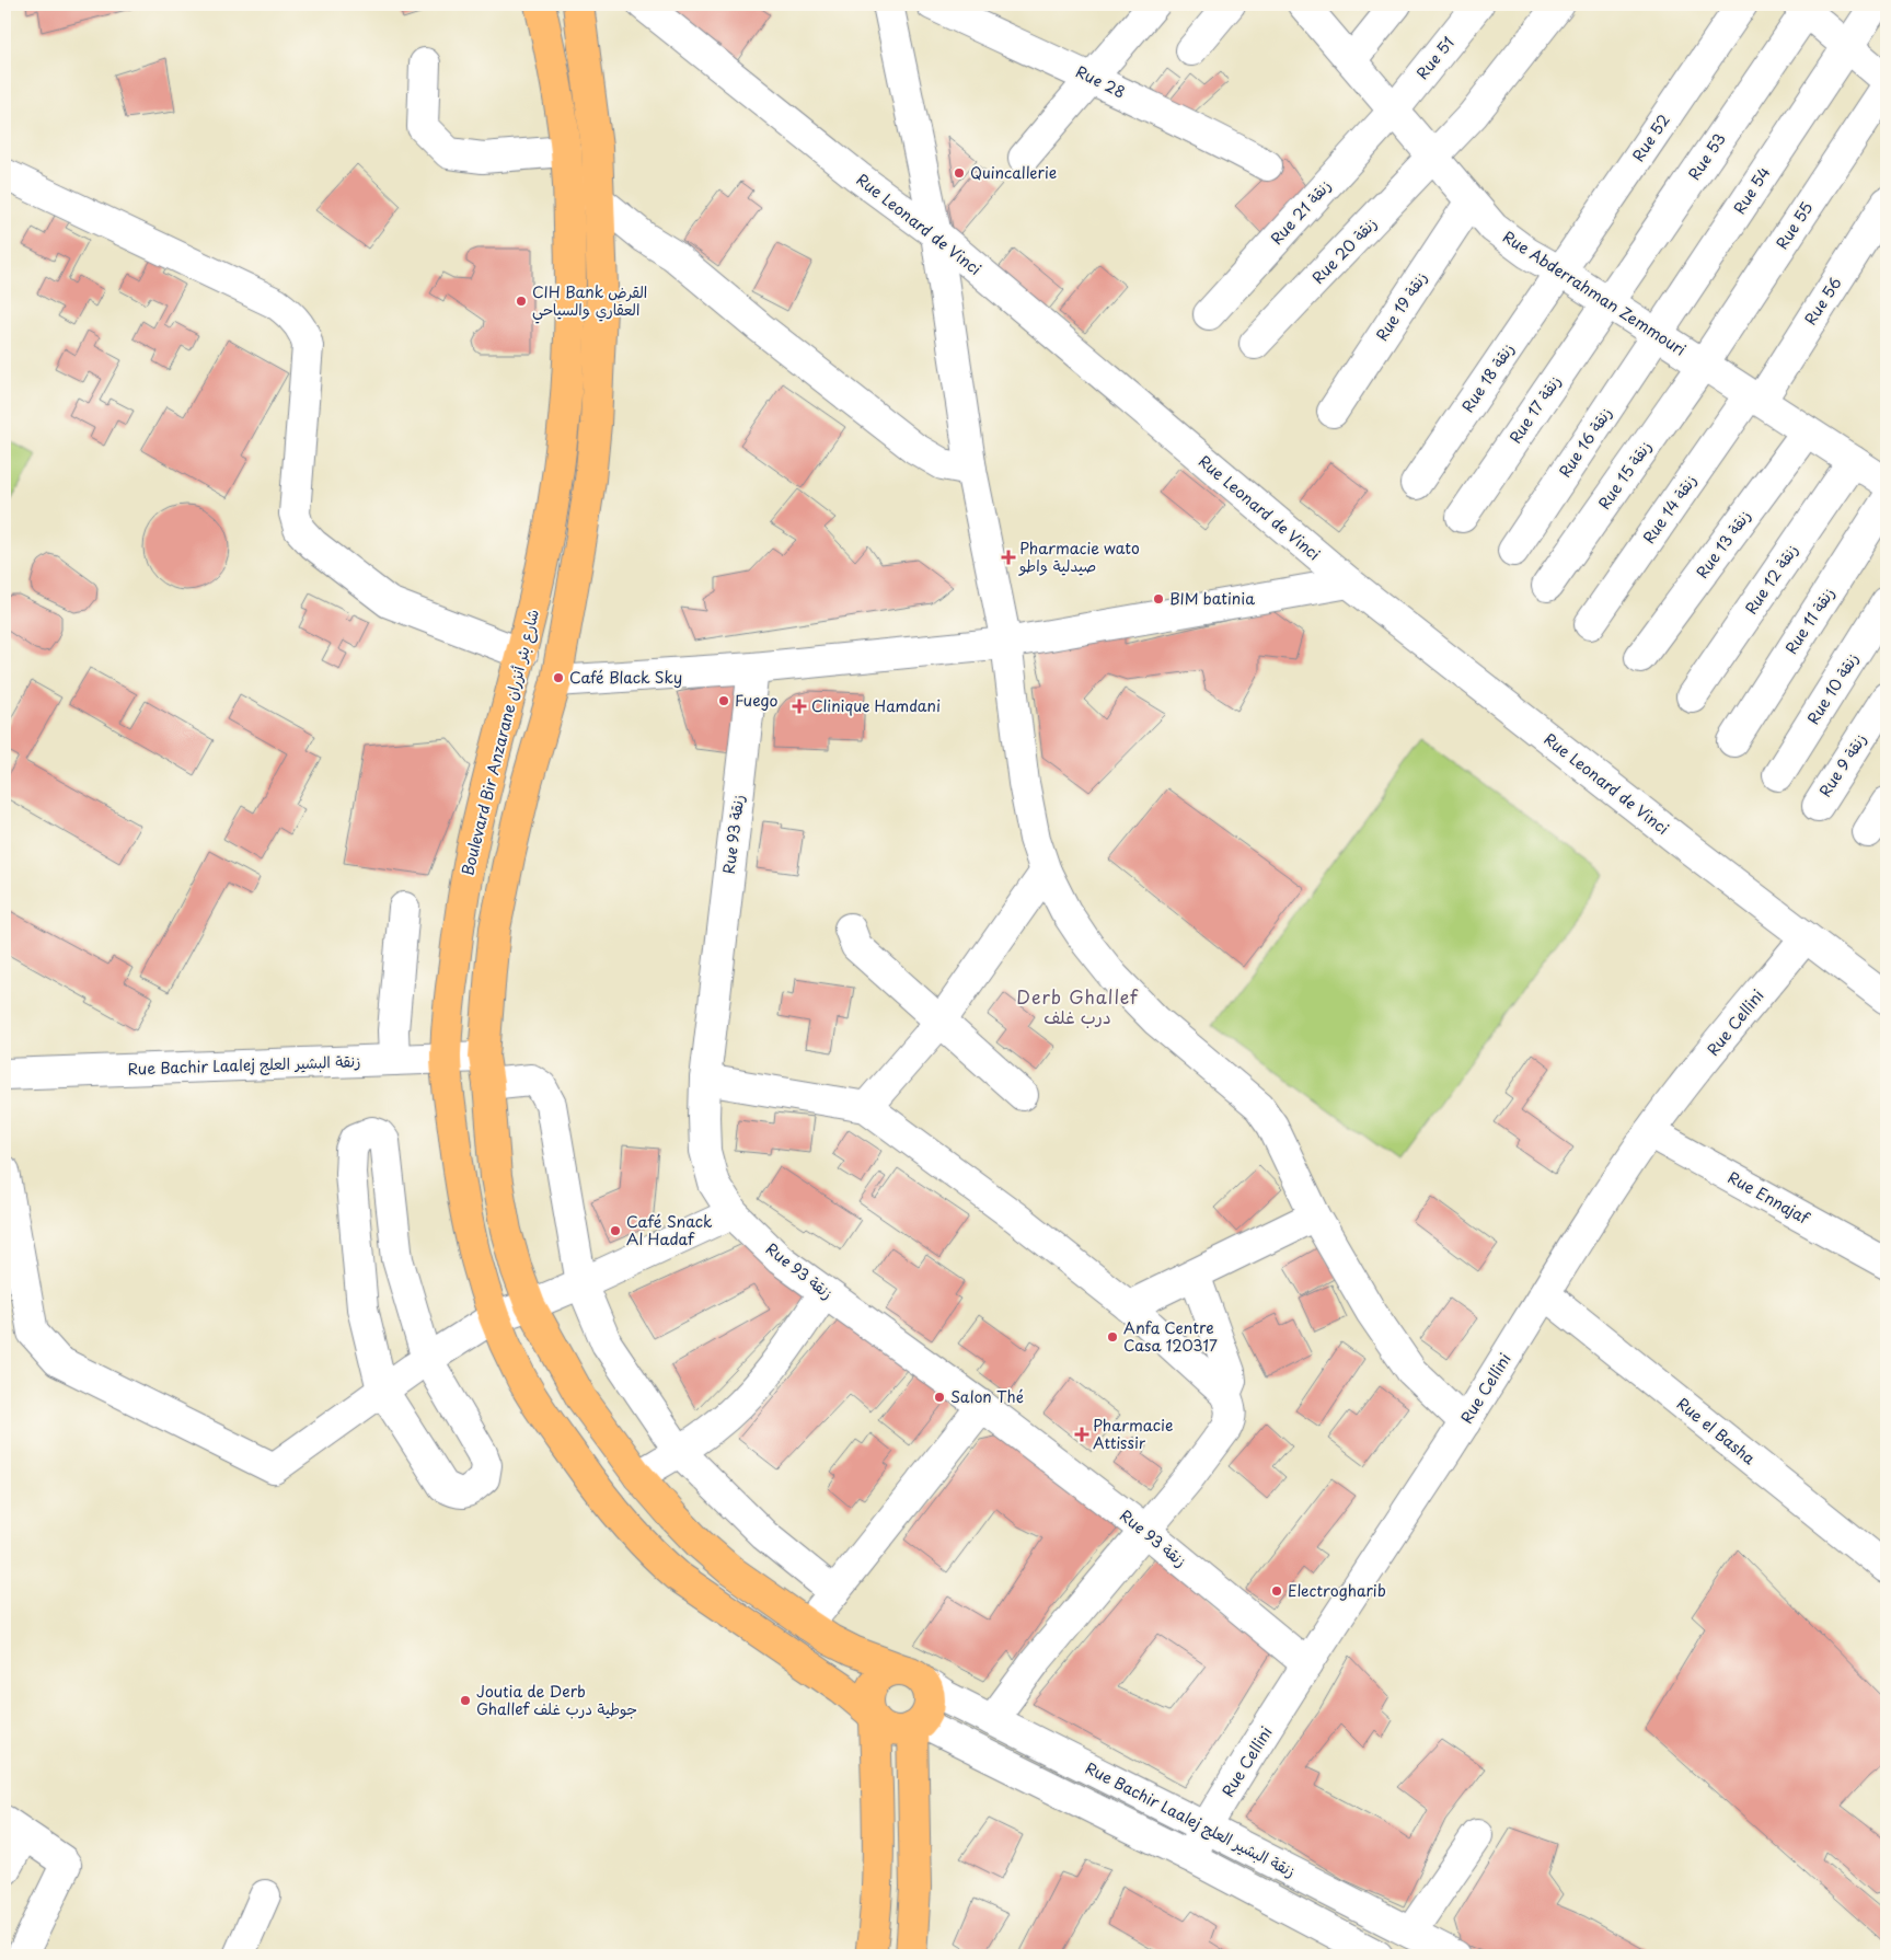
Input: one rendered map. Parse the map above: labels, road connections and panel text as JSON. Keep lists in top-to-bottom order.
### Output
{
  "streets": {
    "main road": ["Boulevard Bir Anzarane شارع بئر أنزران"],
    "street": [
      "Rue 51",
      "Rue 28",
      "Rue 52",
      "Rue 53",
      "Rue 54",
      "Rue 21 زنقة",
      "Rue Leonard de Vinci",
      "Rue 55",
      "Rue 20 زنقة",
      "Rue Abderrahman Zemmouri",
      "Rue 56",
      "Rue 19 زنقة",
      "Rue 18 زنقة",
      "Rue 17 زنقة",
      "Rue 16 زنقة",
      "Rue 15 زنقة",
      "Rue 14 زنقة",
      "Rue 13 زنقة",
      "Rue 12 زنقة",
      "Rue 11 زنقة",
      "Rue 10 زنقة",
      "Rue 9 زنقة",
      "Rue 93 زنقة",
      "Rue Cellini",
      "Rue Bachir Laalej زنقة البشير العلج",
      "Rue Ennajaf",
      "Rue el Basha"
    ]
  },
  "crossings": [
    ["Rue 51", "Rue 21 زنقة"],
    ["Rue 51", "Rue Abderrahman Zemmouri"],
    ["Rue 52", "Rue Abderrahman Zemmouri"],
    ["Rue 52", "Rue 18 زنقة"],
    ["Rue 53", "Rue Abderrahman Zemmouri"],
    ["Rue 53", "Rue 17 زنقة"],
    ["Rue 54", "Rue Abderrahman Zemmouri"],
    ["Rue 54", "Rue 16 زنقة"],
    ["Rue 21 زنقة", "Rue Abderrahman Zemmouri"],
    ["Rue Leonard de Vinci", "Rue Cellini"],
    ["Rue 55", "Rue Abderrahman Zemmouri"],
    ["Rue 55", "Rue 15 زنقة"],
    ["Rue 20 زنقة", "Rue Abderrahman Zemmouri"],
    ["Rue Abderrahman Zemmouri", "Rue 56"],
    ["Rue Abderrahman Zemmouri", "Rue 19 زنقة"],
    ["Rue Abderrahman Zemmouri", "Rue 18 زنقة"],
    ["Rue Abderrahman Zemmouri", "Rue 17 زنقة"],
    ["Rue Abderrahman Zemmouri", "Rue 16 زنقة"],
    ["Rue Abderrahman Zemmouri", "Rue 15 زنقة"],
    ["Rue Abderrahman Zemmouri", "Rue 14 زنقة"],
    ["Rue Abderrahman Zemmouri", "Rue 13 زنقة"],
    ["Rue Abderrahman Zemmouri", "Rue 12 زنقة"],
    ["Rue 56", "Rue 14 زنقة"],
    ["Boulevard Bir Anzarane شارع بئر أنزران", "Rue Bachir Laalej زنقة البشير العلج"],
    ["Rue 93 زنقة", "Rue Cellini"],
    ["Rue Cellini", "Rue Bachir Laalej زنقة البشير العلج"],
    ["Rue Cellini", "Rue Ennajaf"],
    ["Rue Cellini", "Rue el Basha"]
  ],
  "districts": ["Derb Ghallef درب غلف"],
  "places": {
    "other": [
      "Quincallerie",
      "CIH Bank القرض العقاري والسياحي",
      "BIM batinia",
      "Café Black Sky",
      "Fuego",
      "Café Snack Al Hadaf",
      "Anfa Centre Casa 120317",
      "Salon Thé",
      "Electrogharib",
      "Joutia de Derb Ghallef جوطية درب غلف"
    ],
    "health": ["Pharmacie wato صيدلية واطو", "Clinique Hamdani", "Pharmacie Attissir"]
  }
}
